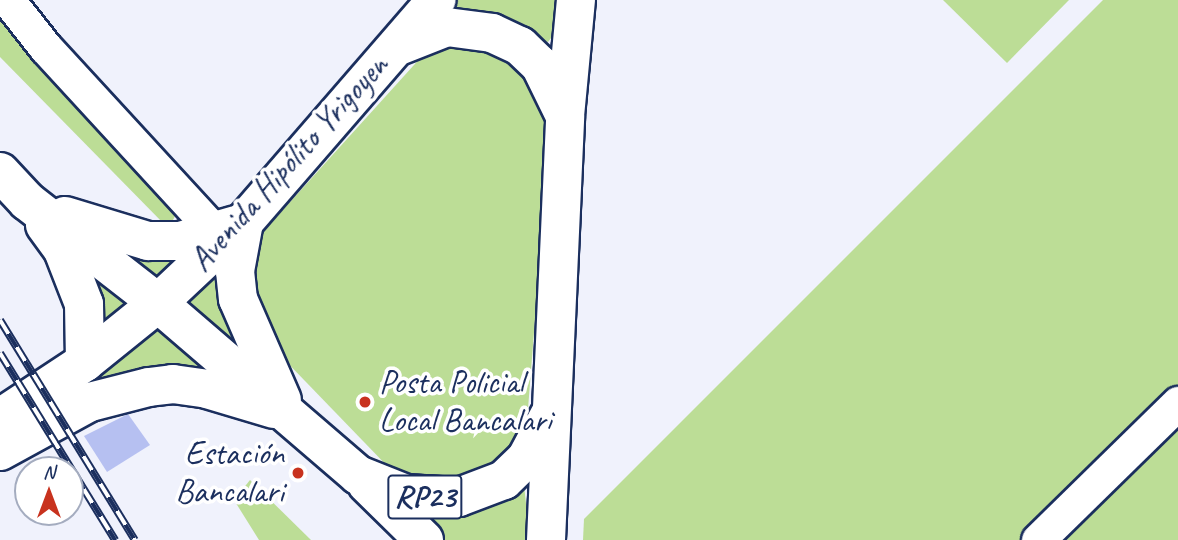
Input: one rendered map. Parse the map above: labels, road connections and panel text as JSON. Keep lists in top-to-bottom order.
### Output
{
  "streets": {
    "main road": ["Avenida Hipólito Yrigoyen", "RP23"]
  },
  "places": ["Posta Policial Local Bancalari", "Estación Bancalari"],
  "north": "top"
}
